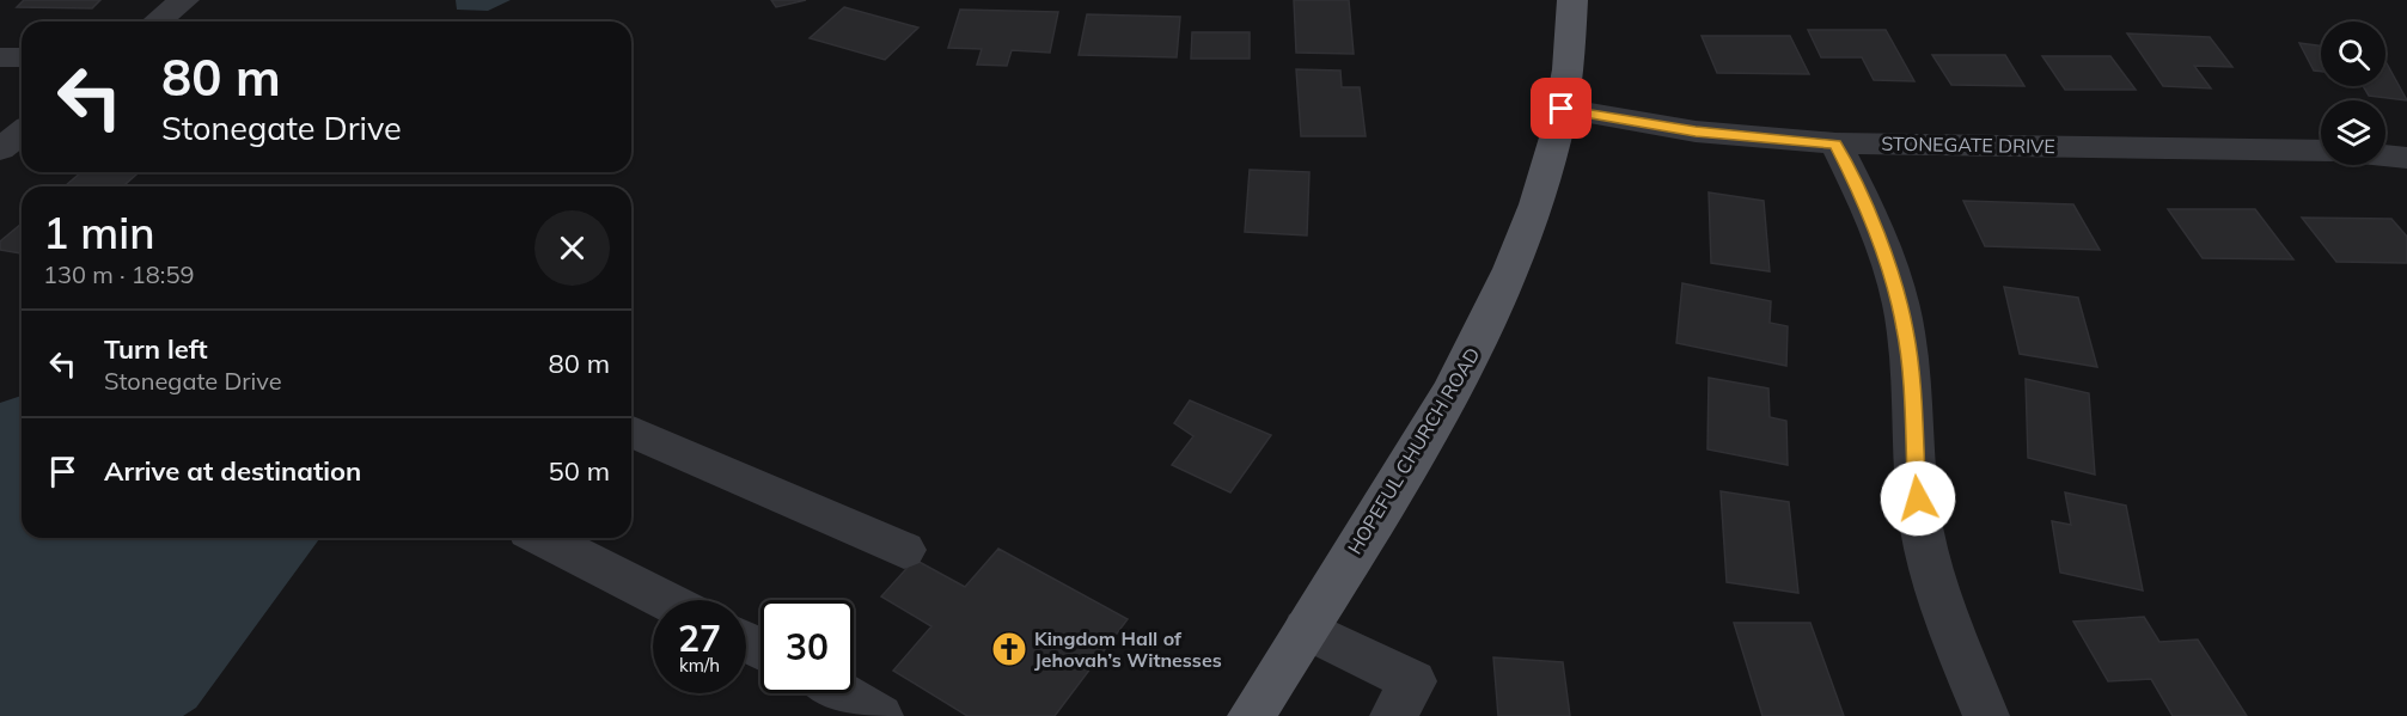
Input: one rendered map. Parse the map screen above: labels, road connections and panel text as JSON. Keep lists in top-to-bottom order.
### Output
{
  "streets": {
    "main road": ["HOPEFUL CHURCH ROAD"],
    "street": ["STONEGATE DRIVE"]
  },
  "crossings": [
    ["STONEGATE DRIVE", "HOPEFUL CHURCH ROAD"]
  ],
  "places": {
    "church": ["Kingdom Hall of Jehovah’s Witnesses"]
  },
  "page": {
    "turn": ["80 m", "Stonegate Drive"],
    "heading": ["1 min", "130 m · 18:59"],
    "list": [
      {
        "name": "Turn left",
        "note": "Stonegate Drive",
        "value": "80 m"
      },
      {
        "name": "Arrive at destination",
        "value": "50 m"
      }
    ],
    "speed": "27 km/h",
    "limit": "30"
  }
}
